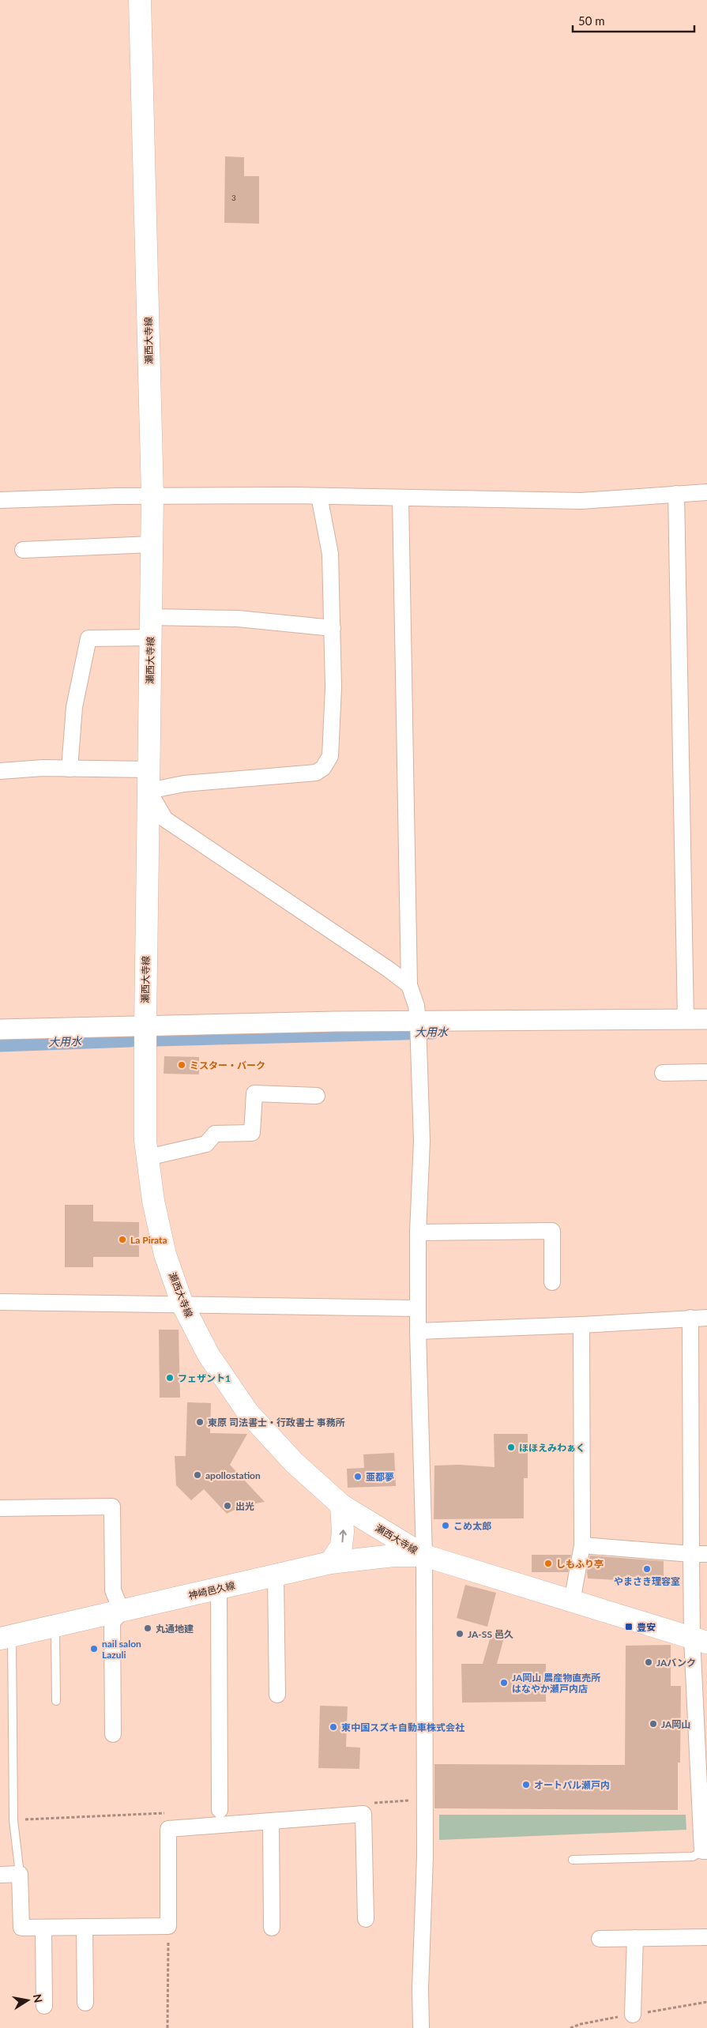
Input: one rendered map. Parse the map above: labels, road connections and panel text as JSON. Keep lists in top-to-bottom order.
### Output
{
  "streets": {
    "main road": ["瀬西大寺線", "神崎邑久線"]
  },
  "crossings": [
    ["瀬西大寺線", "神崎邑久線"]
  ],
  "water": ["大用水"],
  "places": {
    "other": [
      "ミスター・バーク",
      "La Pirata",
      "フェザント1",
      "東原 司法書士・行政書士 事務所",
      "ほほえみわぁく",
      "apollostation",
      "亜都夢",
      "出光",
      "こめ太郎",
      "しもふり亭",
      "やまさき理容室",
      "丸通地建",
      "JA-SS 邑久",
      "nail salon Lazuli",
      "JAバンク",
      "JA岡山 農産物直売所 はなやか瀬戸内店",
      "JA岡山",
      "東中国スズキ自動車株式会社",
      "オートパル瀬戸内"
    ],
    "transit": ["豊安"]
  },
  "house_numbers": ["3"],
  "scale_bar": "50 m",
  "north": "right"
}
